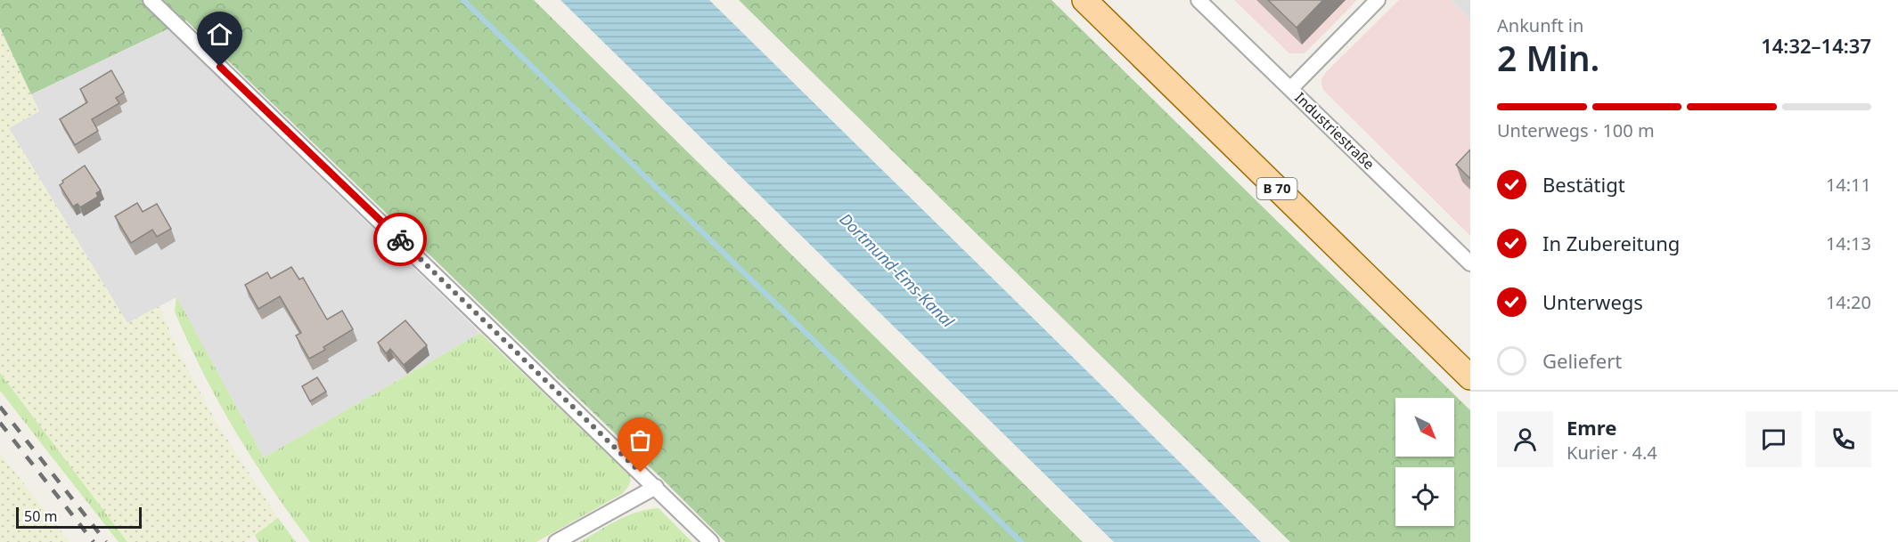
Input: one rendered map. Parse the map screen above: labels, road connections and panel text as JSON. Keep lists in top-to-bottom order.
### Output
{
  "streets": {
    "main road": ["B 70"],
    "street": ["Industriestraße"]
  },
  "water": ["Dortmund-Ems-Kanal"],
  "scale_bar": "50 m",
  "north": "bottom right",
  "page": {
    "heading": ["2 Min.", "Ankunft in", "14:32–14:37"],
    "panel": ["Emre", "Kurier · 4.4"],
    "bar": "Unterwegs · 100 m",
    "list": [
      ["Bestätigt", "14:11"],
      ["In Zubereitung", "14:13"],
      ["Unterwegs", "14:20"],
      "Geliefert"
    ],
    "scale": "50 m"
  }
}
